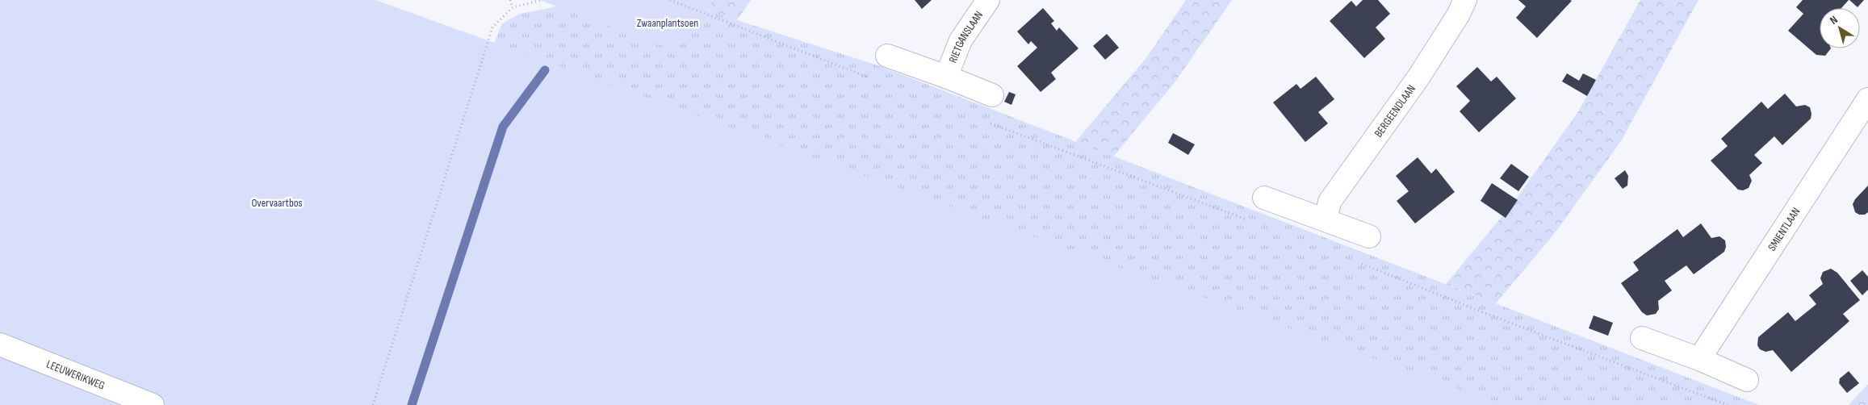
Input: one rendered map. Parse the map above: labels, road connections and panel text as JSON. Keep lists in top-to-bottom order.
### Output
{
  "streets": {
    "street": [
      "RIETGANSLAAN",
      "BERGEENDLAAN",
      "SMIENTLAAN",
      "LEEUWERIKWEG"
    ]
  },
  "parks": ["Zwaanplantsoen", "Overvaartbos"],
  "north": "top left"
}
